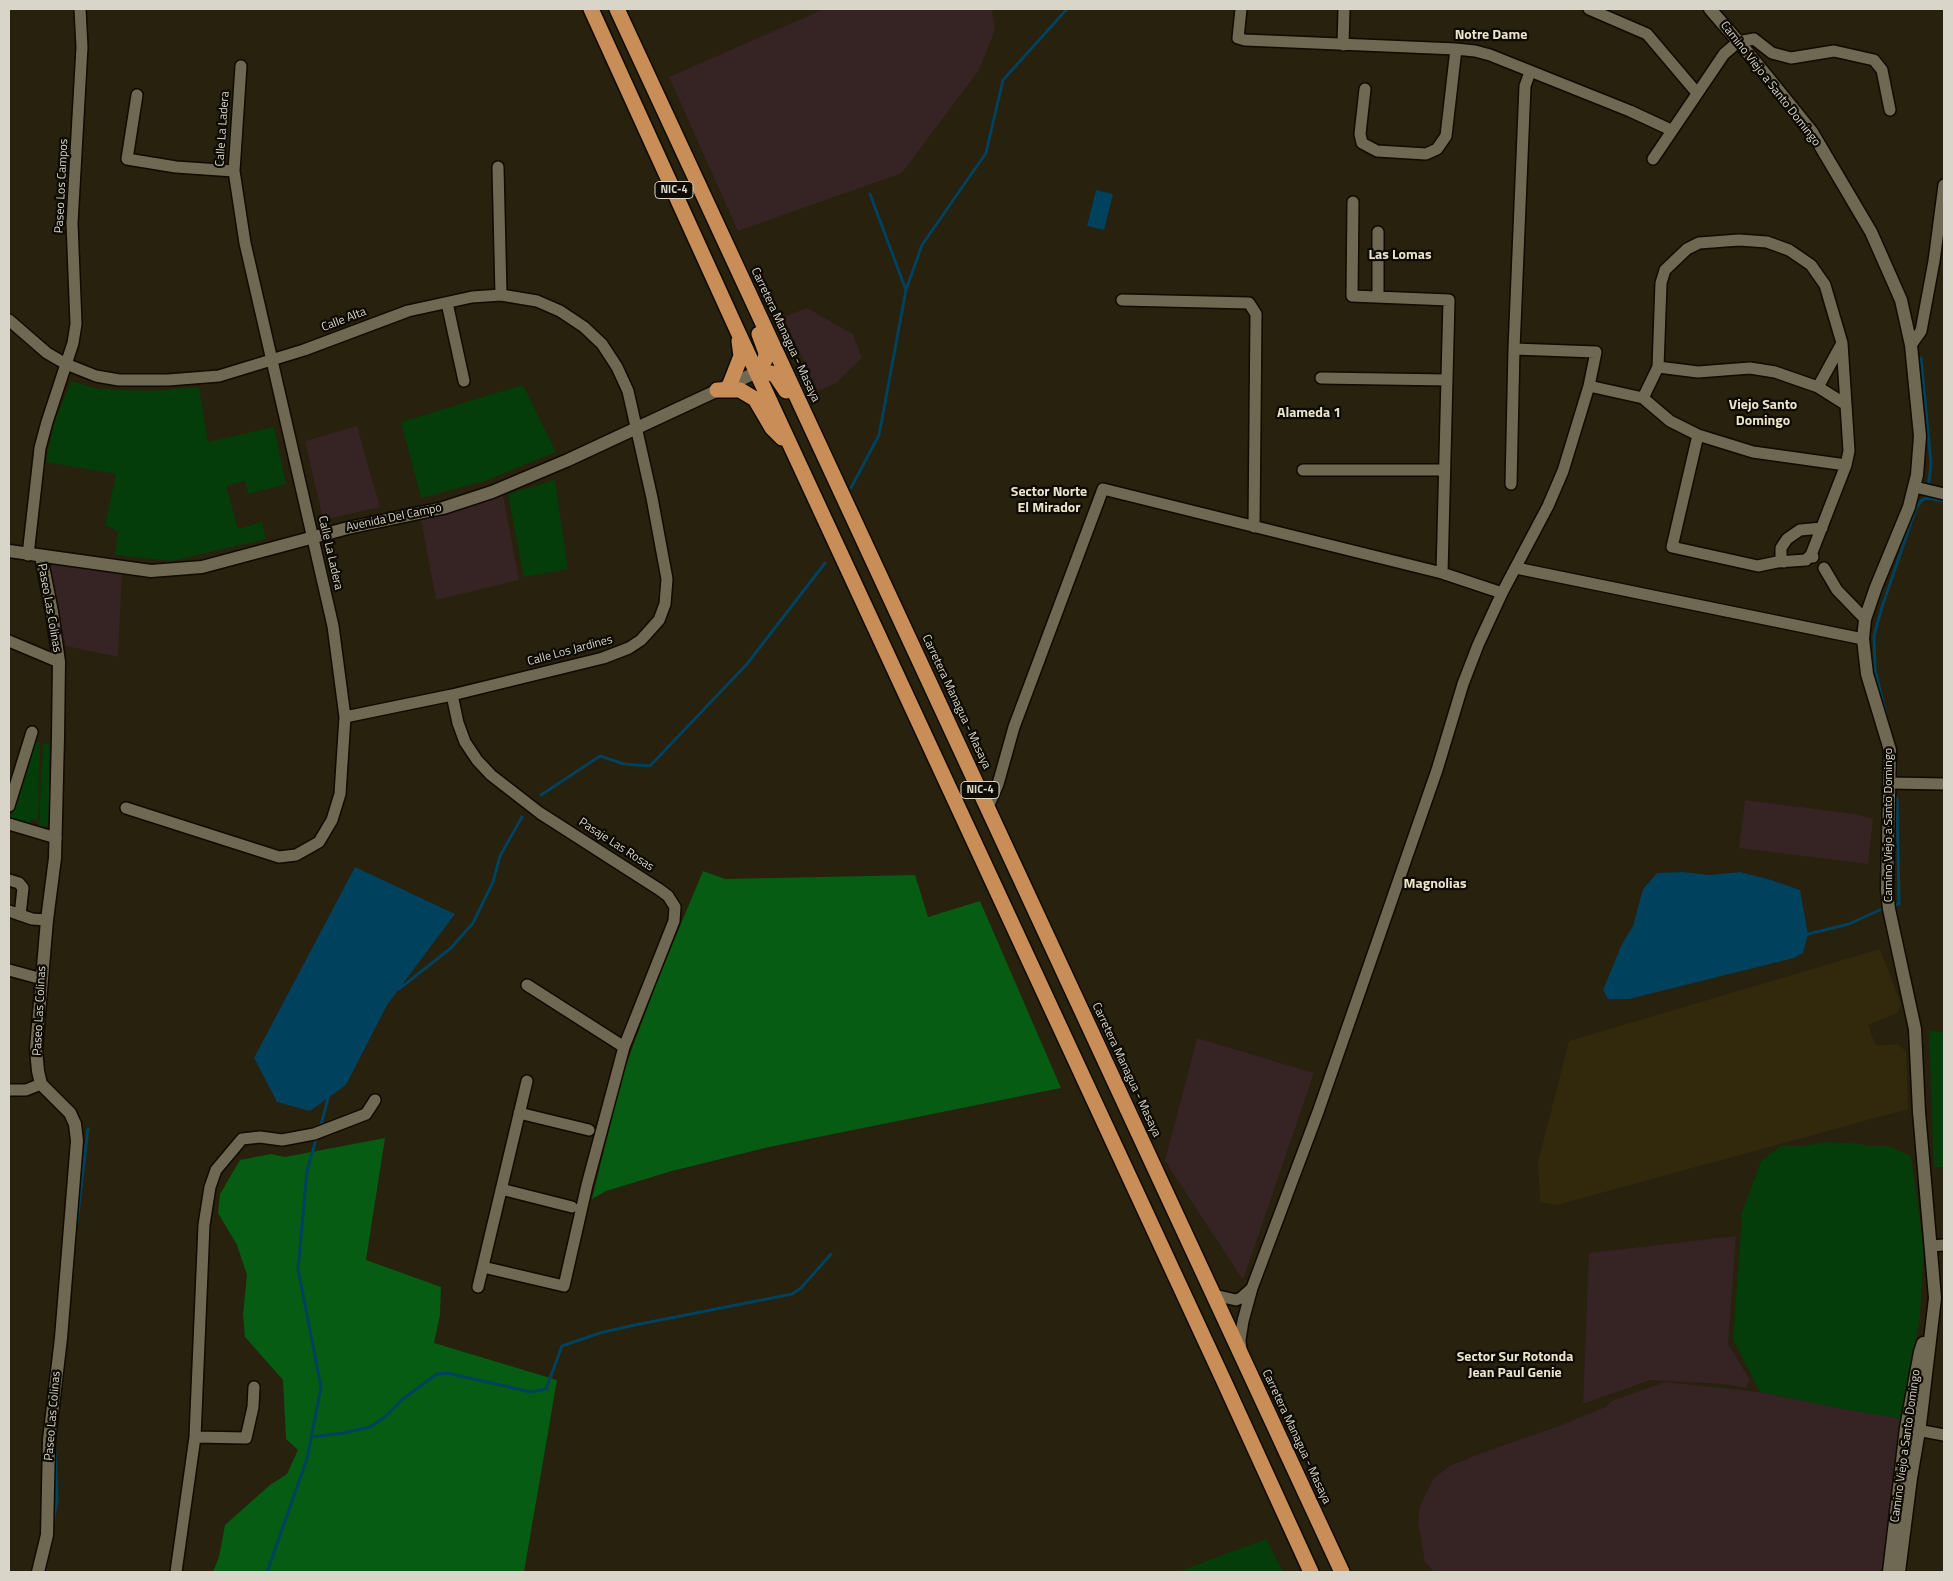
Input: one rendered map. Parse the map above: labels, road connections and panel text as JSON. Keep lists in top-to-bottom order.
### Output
{
  "streets": {
    "highway": ["NIC-4", "Carretera Managua - Masaya"],
    "street": [
      "Camino Viejo a Santo Domingo",
      "Calle La Ladera",
      "Paseo Los Campos",
      "Calle Alta",
      "Avenida Del Campo",
      "Paseo Las Colinas",
      "Calle Los Jardines",
      "Pasaje Las Rosas"
    ]
  },
  "crossings": [
    ["Calle La Ladera", "Calle Alta"],
    ["Calle La Ladera", "Avenida Del Campo"],
    ["Calle La Ladera", "Calle Los Jardines"],
    ["Paseo Los Campos", "Calle Alta"],
    ["Paseo Los Campos", "Paseo Las Colinas"],
    ["NIC-4", "Avenida Del Campo"],
    ["Calle Alta", "Avenida Del Campo"],
    ["Calle Alta", "Paseo Las Colinas"],
    ["Calle Alta", "Calle Los Jardines"],
    ["Avenida Del Campo", "Paseo Las Colinas"],
    ["Avenida Del Campo", "Calle Los Jardines"],
    ["Calle Los Jardines", "Pasaje Las Rosas"]
  ],
  "districts": [
    "Notre Dame",
    "Las Lomas",
    "Viejo Santo Domingo",
    "Alameda 1",
    "Sector Norte El Mirador",
    "Magnolias",
    "Sector Sur Rotonda Jean Paul Genie"
  ]
}
